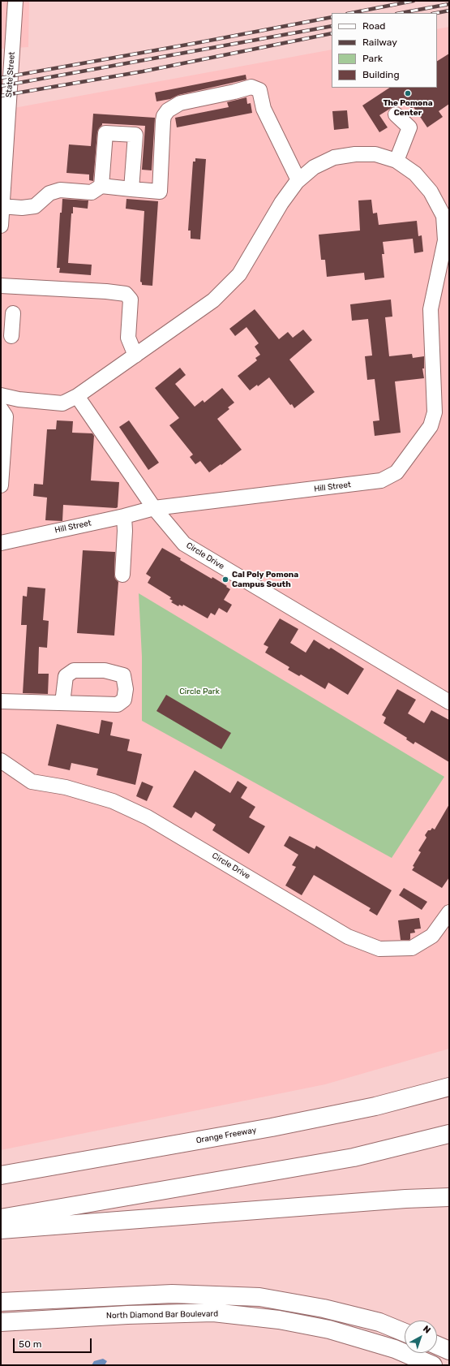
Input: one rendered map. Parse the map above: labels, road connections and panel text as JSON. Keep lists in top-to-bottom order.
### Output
{
  "streets": {
    "main road": ["Orange Freeway", "North Diamond Bar Boulevard"],
    "street": ["State Street", "Hill Street", "Circle Drive"]
  },
  "crossings": [
    ["Hill Street", "Circle Drive"]
  ],
  "parks": ["Circle Park"],
  "places": ["The Pomona Center", "Cal Poly Pomona Campus South"],
  "legend": [
    "Road",
    "Railway",
    "Park",
    "Building"
  ],
  "scale_bar": "50 m",
  "north": "top right"
}
